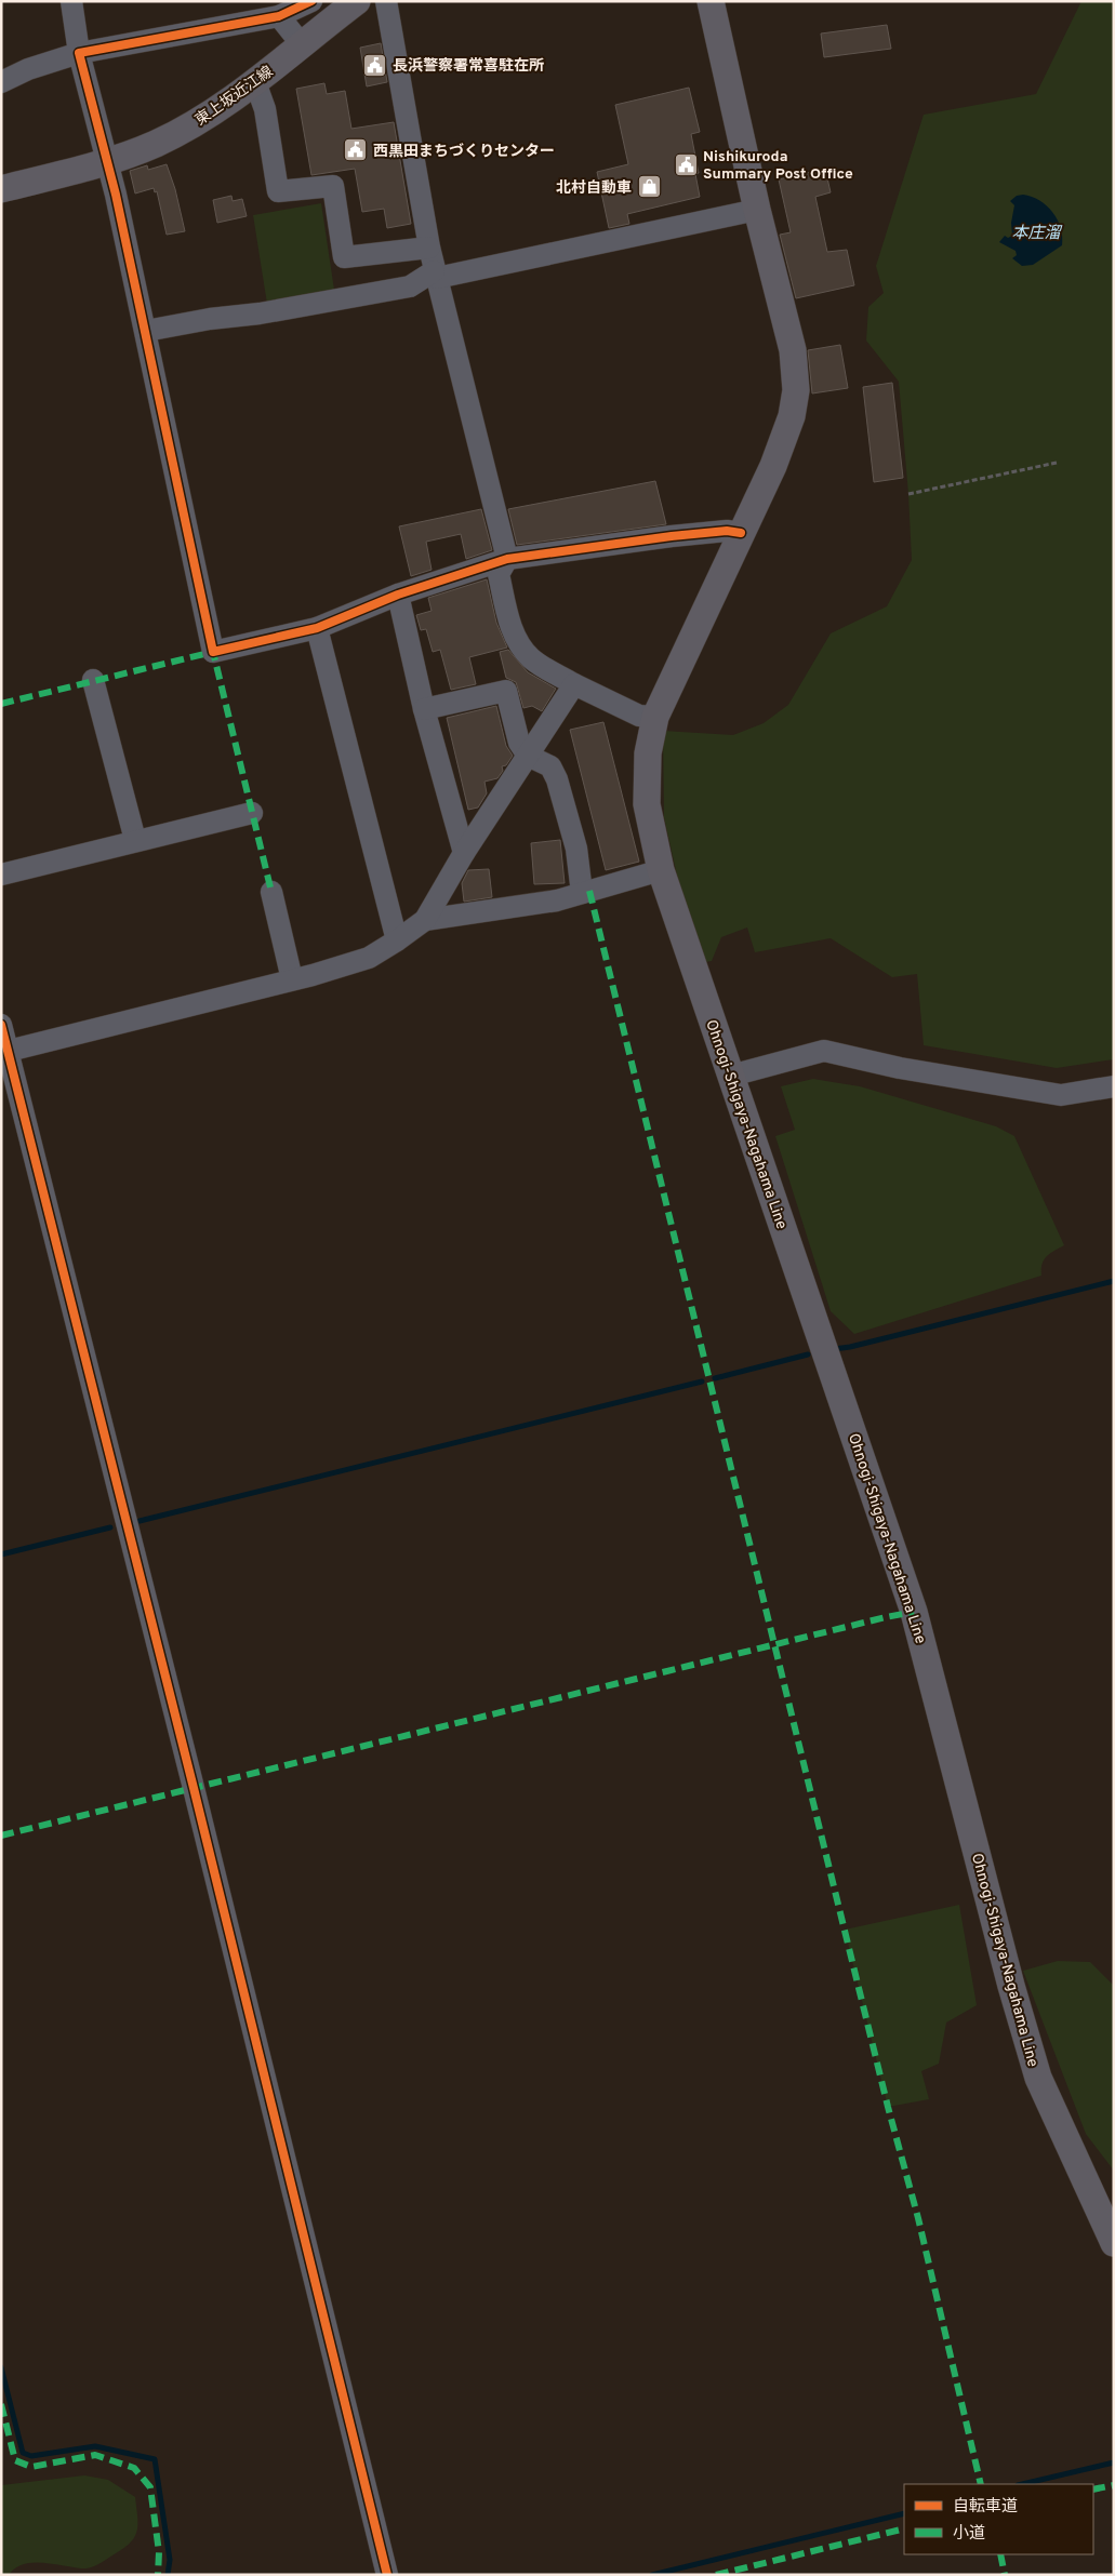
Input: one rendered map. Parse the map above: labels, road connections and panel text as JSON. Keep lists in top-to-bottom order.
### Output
{
  "streets": {
    "main road": ["東上坂近江線", "Ohnogi-Shigaya-Nagahama Line"]
  },
  "water": ["本庄溜"],
  "places": {
    "public building": ["長浜警察署常喜駐在所", "西黒田まちづくりセンター", "Nishikuroda Summary Post Office"],
    "shop": ["北村自動車"]
  },
  "legend": ["自転車道", "小道"]
}
